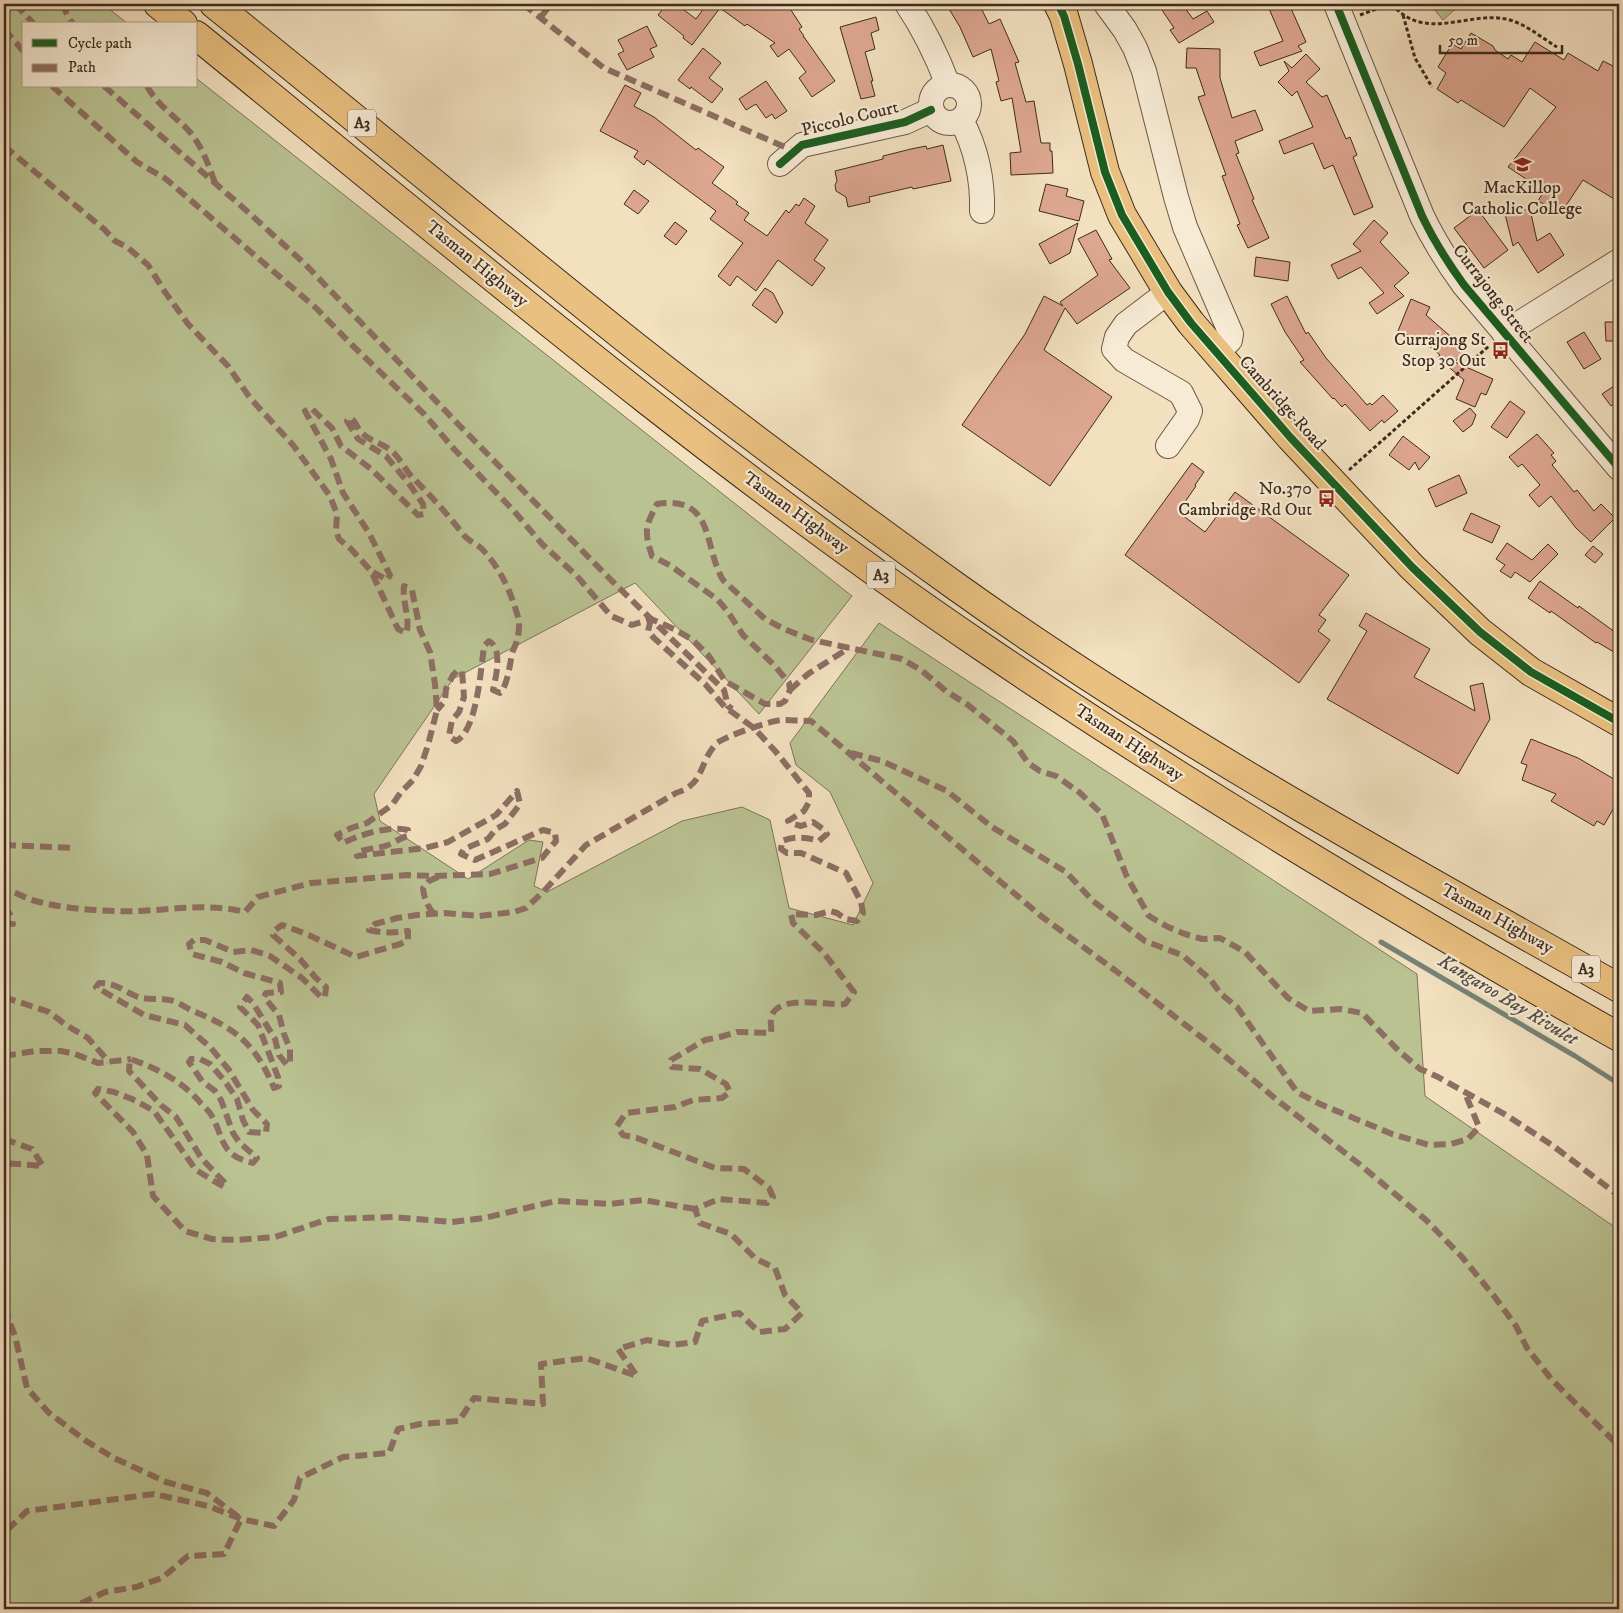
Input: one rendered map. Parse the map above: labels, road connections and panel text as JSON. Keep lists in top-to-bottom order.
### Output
{
  "streets": {
    "main road": ["A3", "Tasman Highway", "Cambridge Road"],
    "street": ["Piccolo Court", "Currajong Street"]
  },
  "water": ["Kangaroo Bay Rivulet"],
  "places": {
    "school or university": ["MacKillop Catholic College"],
    "bus stop": ["Currajong St Stop 30 Out", "No.370 Cambridge Rd Out"]
  },
  "legend": ["Cycle path", "Path"],
  "scale_bar": "50 m"
}
